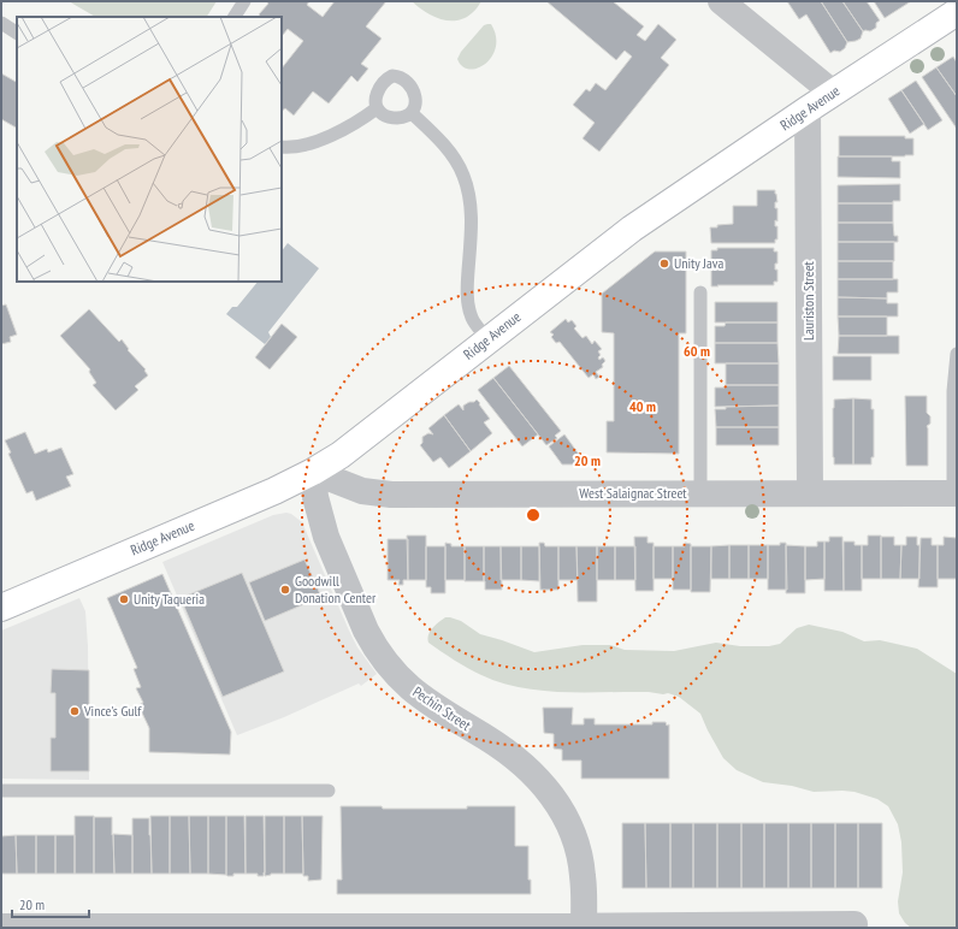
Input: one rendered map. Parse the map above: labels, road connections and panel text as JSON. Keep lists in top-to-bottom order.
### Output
{
  "streets": {
    "main road": ["Ridge Avenue"],
    "street": ["Lauriston Street", "West Salaignac Street", "Pechin Street"]
  },
  "crossings": [
    ["Ridge Avenue", "Lauriston Street"],
    ["Ridge Avenue", "West Salaignac Street"],
    ["Ridge Avenue", "Pechin Street"],
    ["Lauriston Street", "West Salaignac Street"],
    ["West Salaignac Street", "Pechin Street"]
  ],
  "places": [
    "Unity Java",
    "Goodwill Donation Center",
    "Unity Taqueria",
    "Vince's Gulf"
  ],
  "scale_bar": "20 m",
  "rings": ["60 m", "40 m", "20 m"]
}
